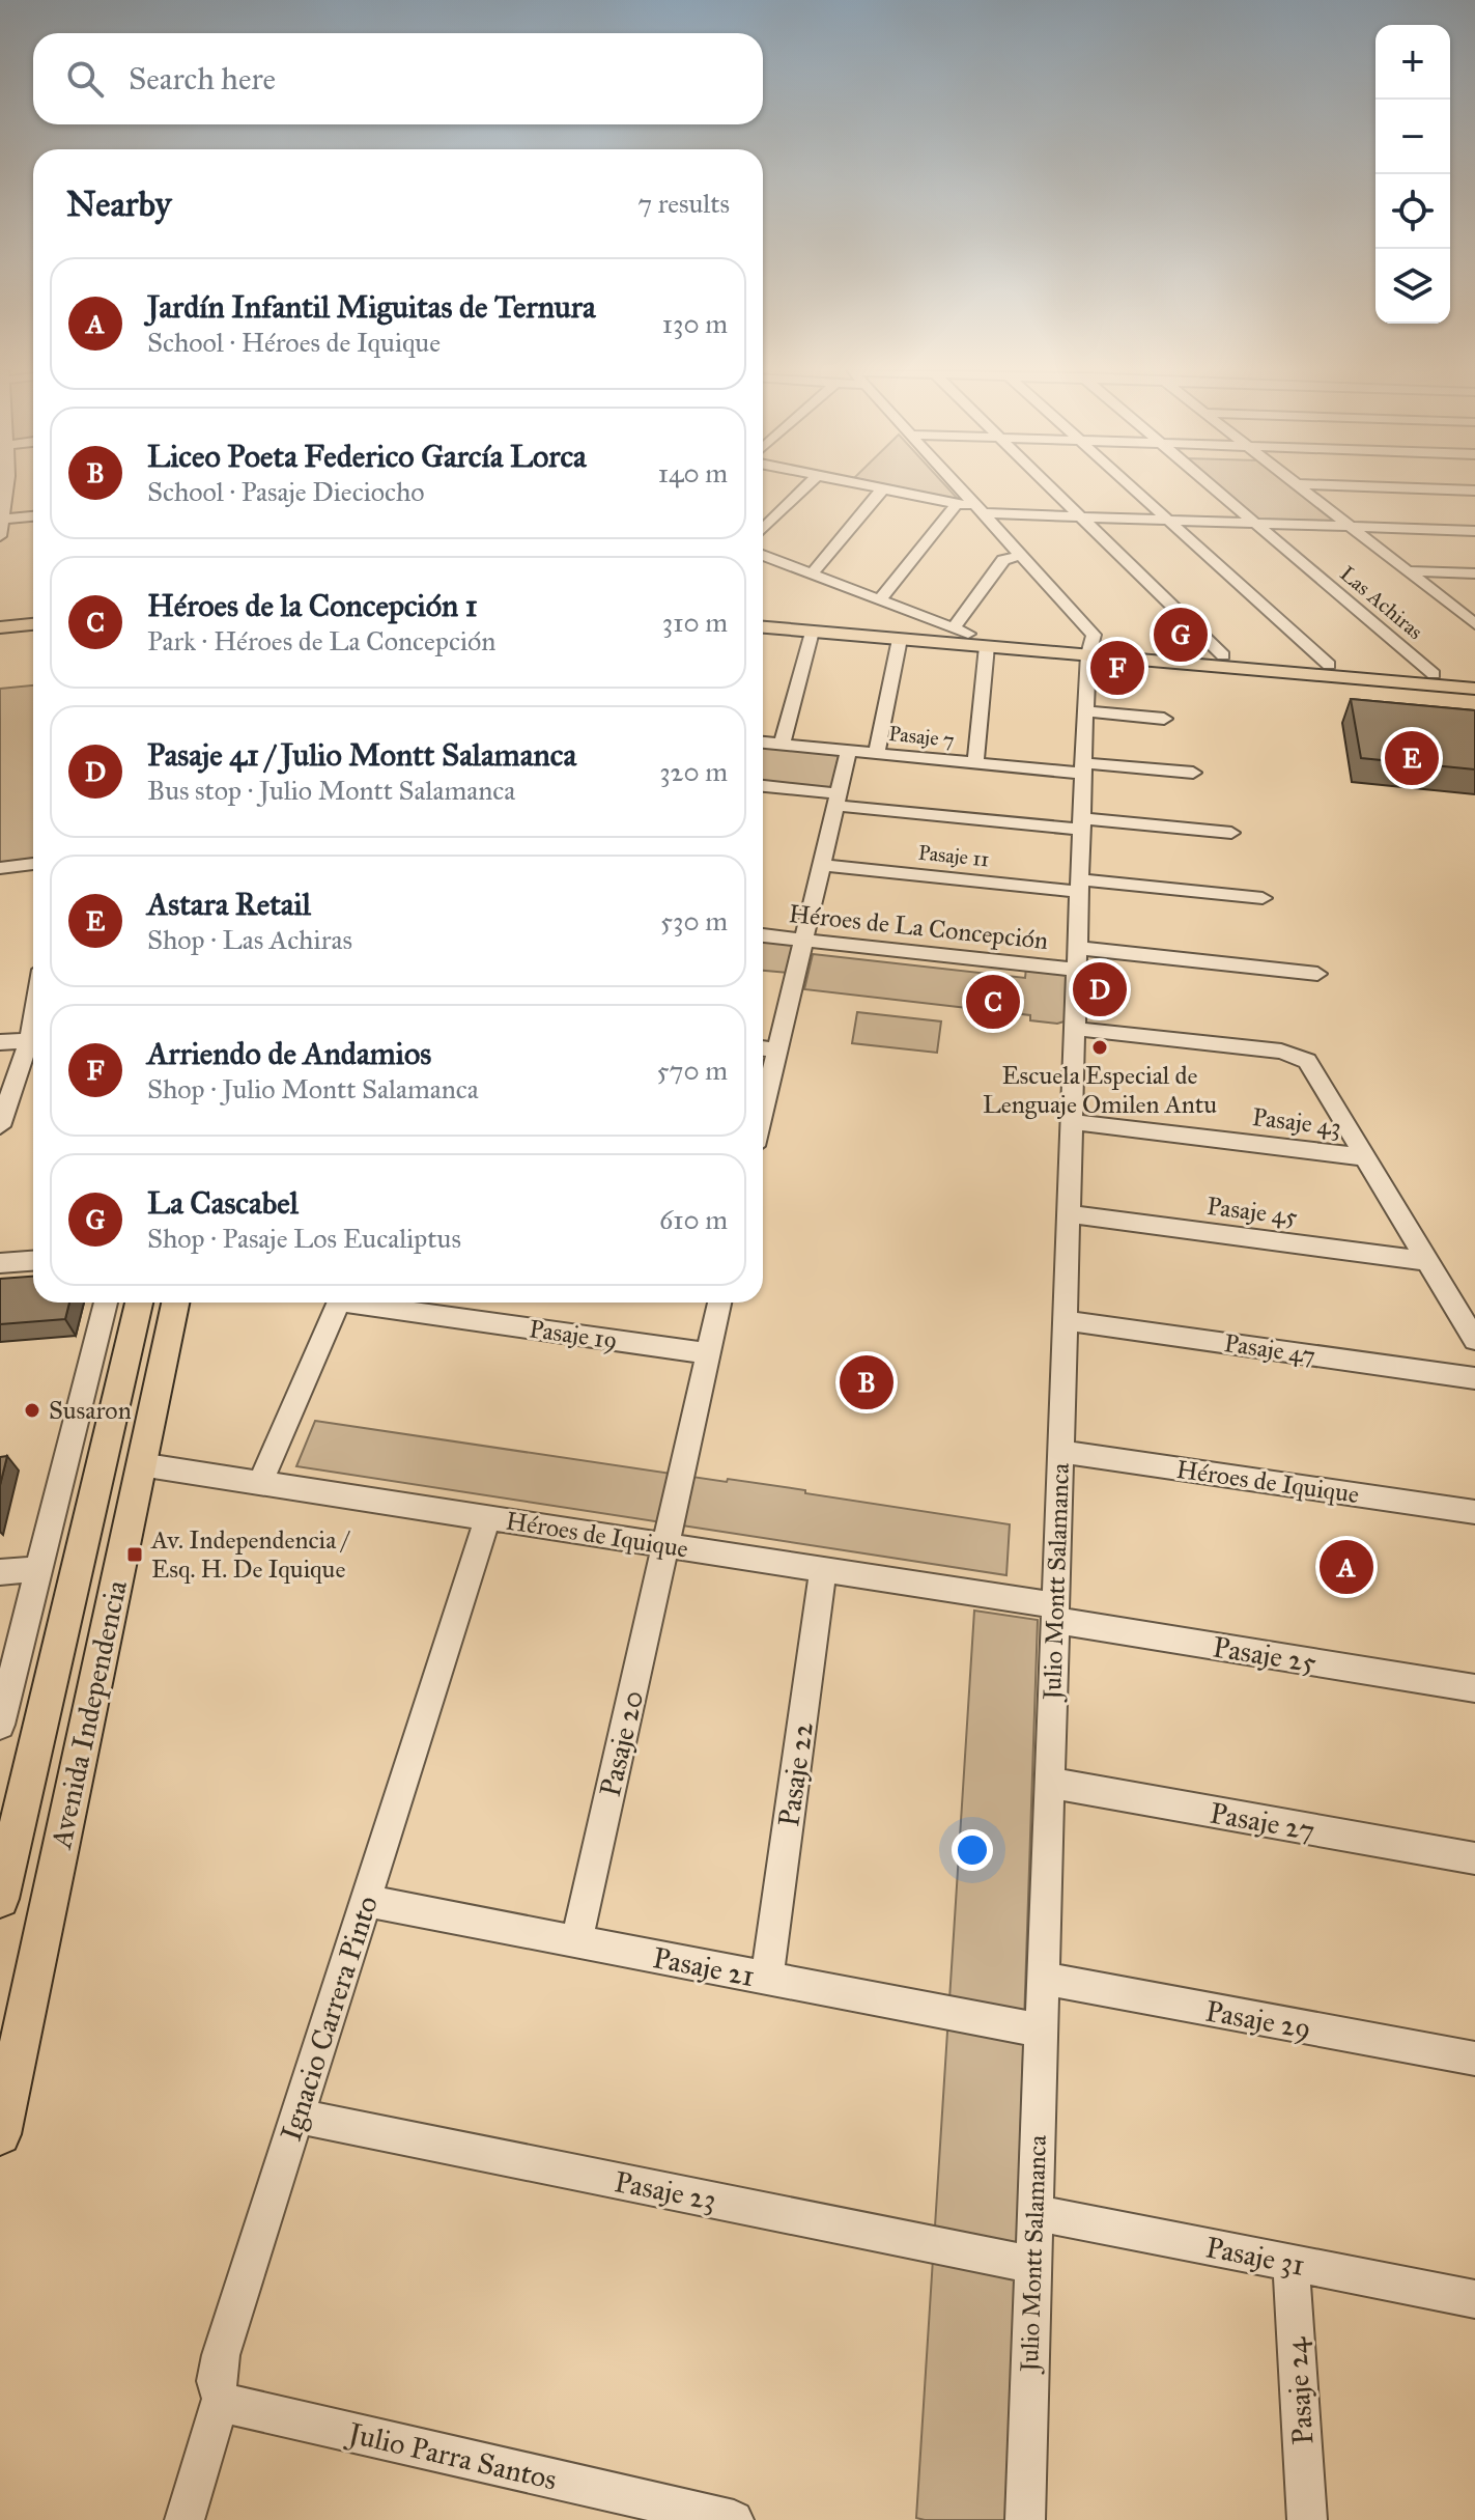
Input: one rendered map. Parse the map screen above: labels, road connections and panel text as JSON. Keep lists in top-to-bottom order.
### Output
{
  "streets": {
    "main road": ["Avenida Independencia"],
    "street": [
      "Las Achiras",
      "Pasaje 7",
      "Pasaje 11",
      "Héroes de La Concepción",
      "Pasaje 43",
      "Pasaje 45",
      "Pasaje 19",
      "Pasaje 47",
      "Héroes de Iquique",
      "Julio Montt Salamanca",
      "Pasaje 25",
      "Pasaje 20",
      "Pasaje 22",
      "Pasaje 27",
      "Pasaje 21",
      "Ignacio Carrera Pinto",
      "Pasaje 29",
      "Pasaje 23",
      "Pasaje 31",
      "Pasaje 24",
      "Julio Parra Santos"
    ]
  },
  "crossings": [
    ["Pasaje 7", "Julio Montt Salamanca"],
    ["Pasaje 11", "Julio Montt Salamanca"],
    ["Héroes de La Concepción", "Julio Montt Salamanca"],
    ["Pasaje 43", "Julio Montt Salamanca"],
    ["Pasaje 45", "Julio Montt Salamanca"],
    ["Pasaje 19", "Pasaje 20"],
    ["Pasaje 47", "Julio Montt Salamanca"],
    ["Héroes de Iquique", "Julio Montt Salamanca"],
    ["Héroes de Iquique", "Pasaje 25"],
    ["Héroes de Iquique", "Avenida Independencia"],
    ["Héroes de Iquique", "Pasaje 20"],
    ["Héroes de Iquique", "Pasaje 22"],
    ["Héroes de Iquique", "Ignacio Carrera Pinto"],
    ["Julio Montt Salamanca", "Pasaje 25"],
    ["Julio Montt Salamanca", "Pasaje 27"],
    ["Julio Montt Salamanca", "Pasaje 21"],
    ["Julio Montt Salamanca", "Pasaje 29"],
    ["Julio Montt Salamanca", "Pasaje 23"],
    ["Julio Montt Salamanca", "Pasaje 31"],
    ["Pasaje 20", "Pasaje 21"],
    ["Pasaje 22", "Pasaje 21"],
    ["Pasaje 21", "Ignacio Carrera Pinto"],
    ["Ignacio Carrera Pinto", "Pasaje 23"],
    ["Ignacio Carrera Pinto", "Julio Parra Santos"],
    ["Pasaje 31", "Pasaje 24"]
  ],
  "places": {
    "other": ["Escuela Especial de Lenguaje Omilen Antu", "Susaron"],
    "transit": ["Av. Independencia / Esq. H. De Iquique"]
  },
  "page": {
    "map_buttons": ["+", "−"],
    "search": "Search here",
    "heading": ["Nearby", "7 results"],
    "list": [
      {
        "mark": "A",
        "name": "Jardín Infantil Miguitas de Ternura",
        "note": "School · Héroes de Iquique",
        "value": "130 m"
      },
      {
        "mark": "B",
        "name": "Liceo Poeta Federico García Lorca",
        "note": "School · Pasaje Dieciocho",
        "value": "140 m"
      },
      {
        "mark": "C",
        "name": "Héroes de la Concepción 1",
        "note": "Park · Héroes de La Concepción",
        "value": "310 m"
      },
      {
        "mark": "D",
        "name": "Pasaje 41 / Julio Montt Salamanca",
        "note": "Bus stop · Julio Montt Salamanca",
        "value": "320 m"
      },
      {
        "mark": "E",
        "name": "Astara Retail",
        "note": "Shop · Las Achiras",
        "value": "530 m"
      },
      {
        "mark": "F",
        "name": "Arriendo de Andamios",
        "note": "Shop · Julio Montt Salamanca",
        "value": "570 m"
      },
      {
        "mark": "G",
        "name": "La Cascabel",
        "note": "Shop · Pasaje Los Eucaliptus",
        "value": "610 m"
      }
    ],
    "pins": [
      "G",
      "F",
      "E",
      "D",
      "C",
      "B",
      "A"
    ]
  }
}
